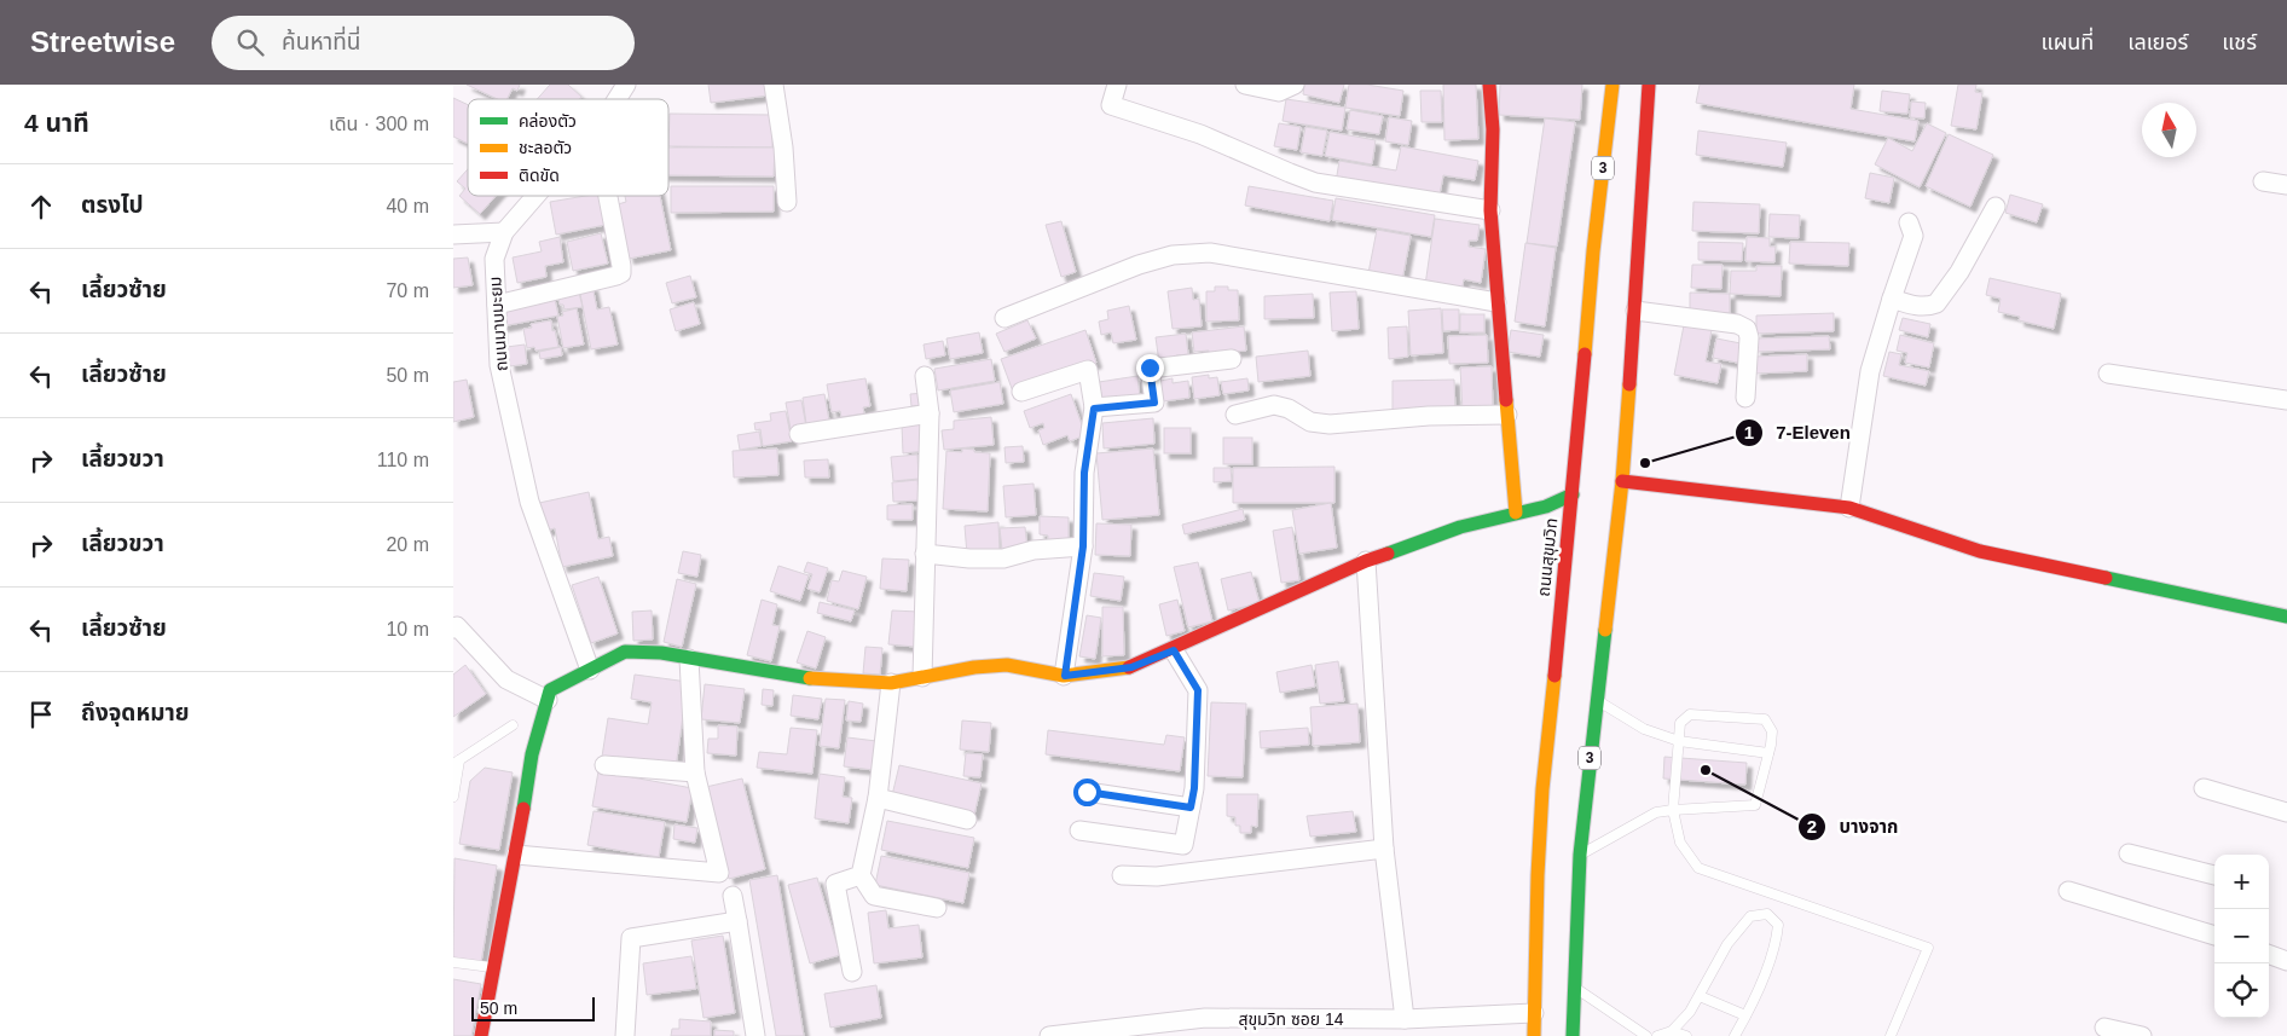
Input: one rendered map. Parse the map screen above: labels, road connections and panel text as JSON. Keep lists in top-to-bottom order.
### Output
{
  "streets": {
    "street": [
      "3",
      "ถนนมาบมะยม",
      "ถนนสุขุมวิท",
      "สุขุมวิท ซอย 14"
    ]
  },
  "crossings": [
    ["ถนนสุขุมวิท", "สุขุมวิท ซอย 14"]
  ],
  "places": ["7-Eleven", "บางจาก"],
  "legend": ["คล่องตัว", "ชะลอตัว", "ติดขัด"],
  "scale_bar": "50 m",
  "north": "top",
  "page": {
    "header": "Streetwise",
    "search": "ค้นหาที่นี่",
    "nav": ["แผนที่", "เลเยอร์", "แชร์"],
    "heading": ["4 นาที", "เดิน · 300 m"],
    "list": [
      ["ตรงไป", "40 m"],
      ["เลี้ยวซ้าย", "70 m"],
      ["เลี้ยวซ้าย", "50 m"],
      ["เลี้ยวขวา", "110 m"],
      ["เลี้ยวขวา", "20 m"],
      ["เลี้ยวซ้าย", "10 m"],
      "ถึงจุดหมาย"
    ],
    "map_buttons": ["+", "−"],
    "scale": "50 m"
  }
}
